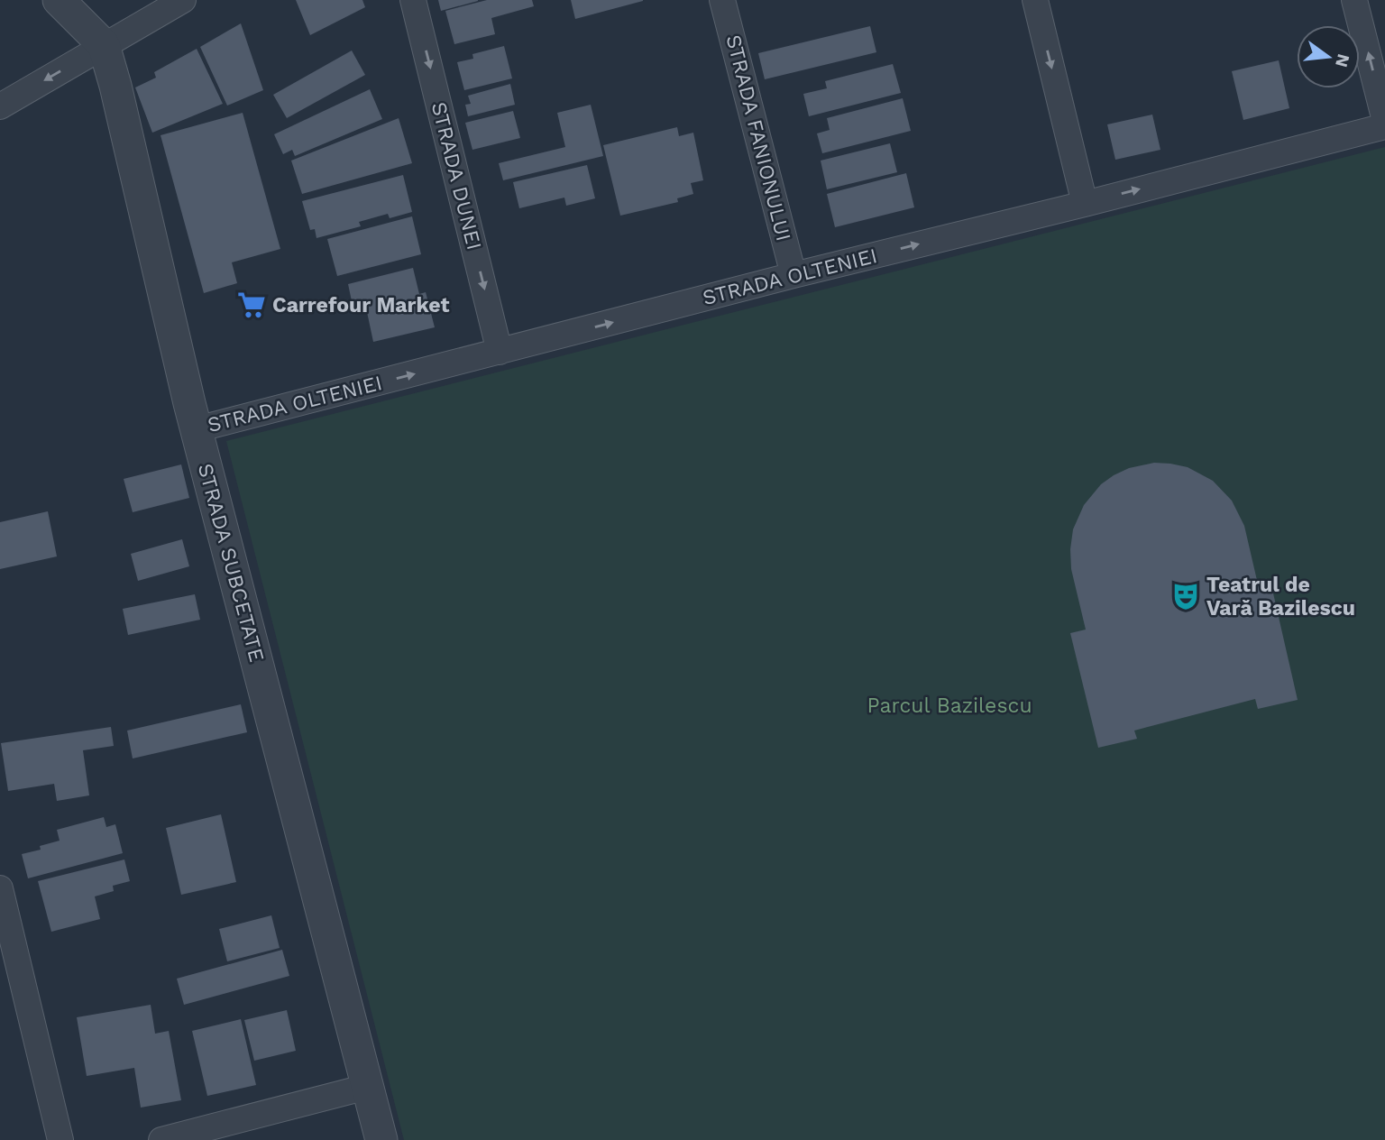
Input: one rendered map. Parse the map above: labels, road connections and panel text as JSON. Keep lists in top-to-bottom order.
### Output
{
  "streets": {
    "street": [
      "STRADA FANIONULUI",
      "STRADA DUNEI",
      "STRADA OLTENIEI",
      "STRADA SUBCETATE"
    ]
  },
  "crossings": [
    ["STRADA FANIONULUI", "STRADA OLTENIEI"],
    ["STRADA DUNEI", "STRADA OLTENIEI"],
    ["STRADA OLTENIEI", "STRADA SUBCETATE"]
  ],
  "one_way": ["STRADA DUNEI", "STRADA OLTENIEI"],
  "parks": ["Parcul Bazilescu"],
  "places": {
    "supermarket": ["Carrefour Market"],
    "theatre": ["Teatrul de Vară Bazilescu"]
  },
  "north": "right"
}
